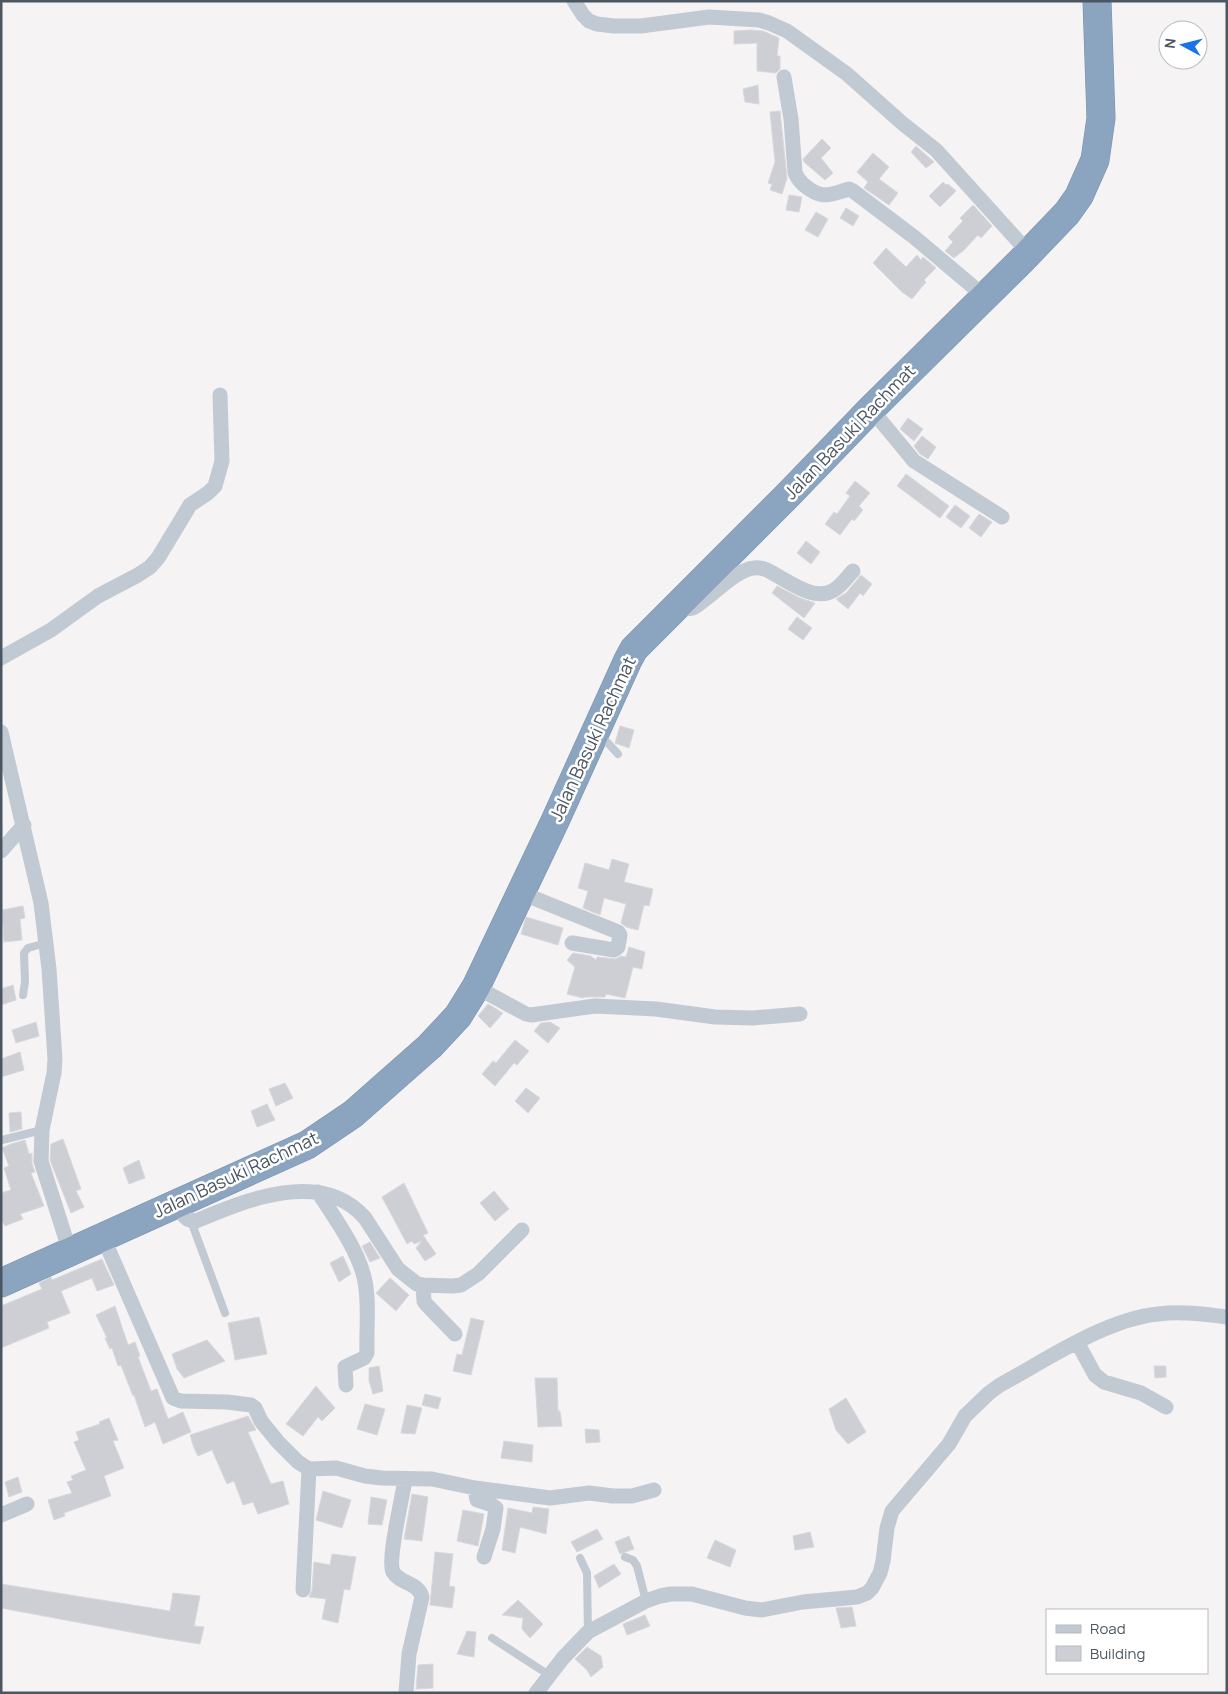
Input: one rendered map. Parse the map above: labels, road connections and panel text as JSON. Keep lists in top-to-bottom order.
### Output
{
  "streets": {
    "highway": ["Jalan Basuki Rachmat"]
  },
  "legend": ["Road", "Building"],
  "north": "left"
}
